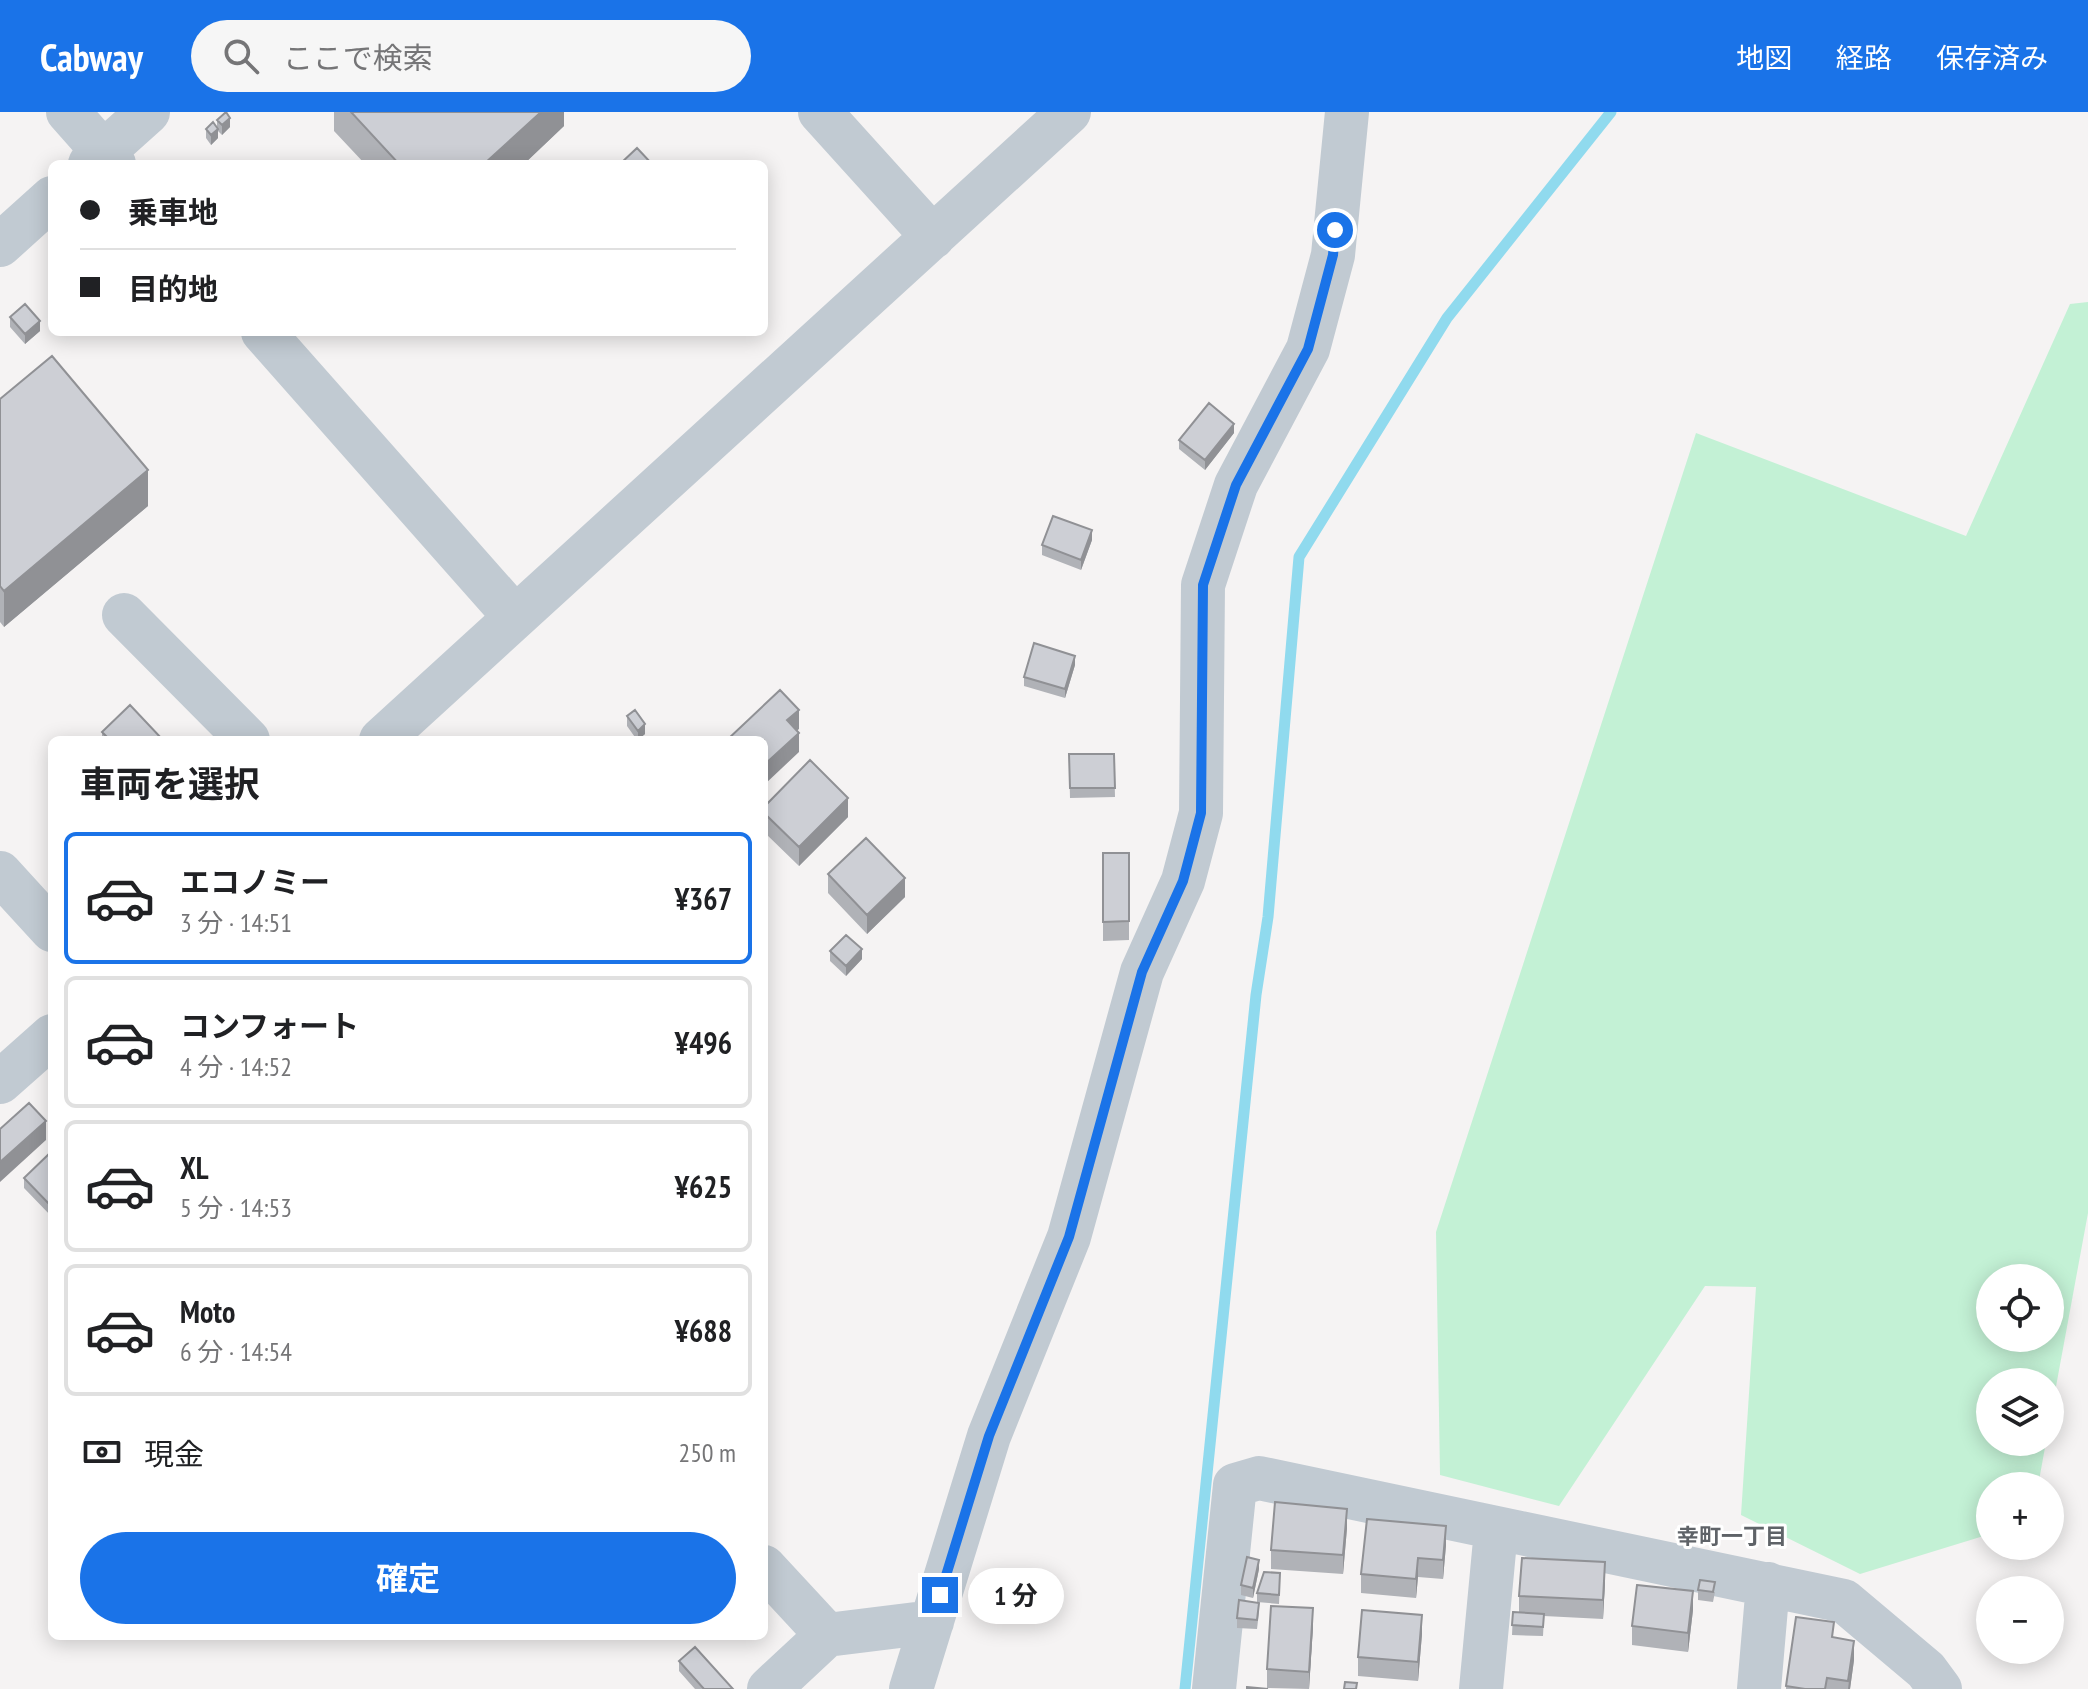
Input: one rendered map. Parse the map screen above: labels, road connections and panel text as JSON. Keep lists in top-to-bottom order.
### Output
{
  "districts": ["幸町一丁目"],
  "page": {
    "header": "Cabway",
    "search": "ここで検索",
    "nav": ["地図", "経路", "保存済み"],
    "banner": ["乗車地", "目的地"],
    "heading": "車両を選択",
    "list": [
      {
        "name": "エコノミー",
        "note": "3 分 · 14:51",
        "value": "¥367"
      },
      {
        "name": "コンフォート",
        "note": "4 分 · 14:52",
        "value": "¥496"
      },
      {
        "name": "XL",
        "note": "5 分 · 14:53",
        "value": "¥625"
      },
      {
        "name": "Moto",
        "note": "6 分 · 14:54",
        "value": "¥688"
      }
    ],
    "map_buttons": ["+", "−"],
    "pay": ["現金", "250 m"],
    "buttons": "確定",
    "bubble": "1 分"
  }
}
